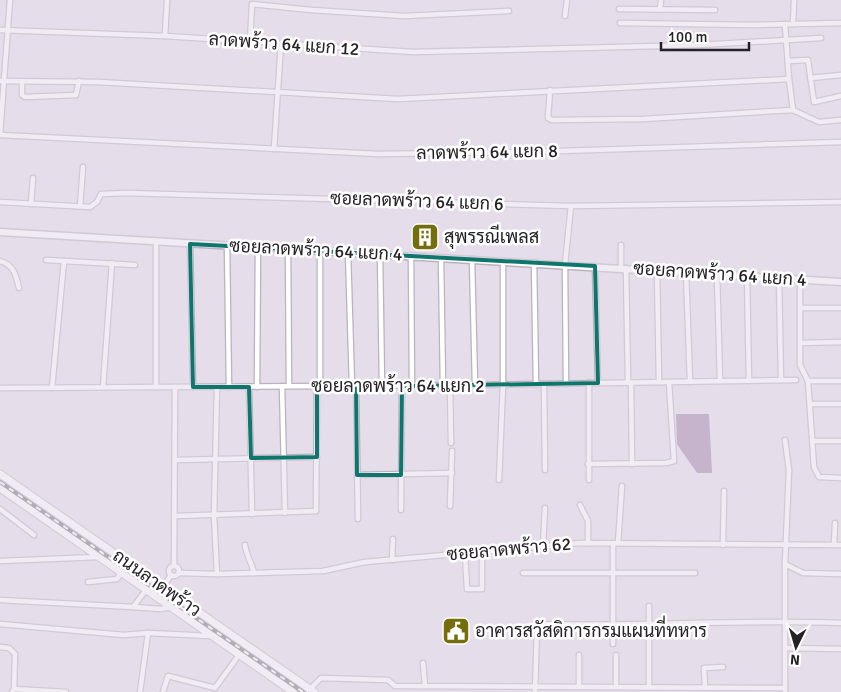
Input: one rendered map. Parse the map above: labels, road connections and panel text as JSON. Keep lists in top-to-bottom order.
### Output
{
  "streets": {
    "main road": ["ถนนลาดพร้าว"],
    "street": [
      "ลาดพร้าว 64 แยก 12",
      "ลาดพร้าว 64 แยก 8",
      "ซอยลาดพร้าว 64 แยก 6",
      "ซอยลาดพร้าว 64 แยก 4",
      "ซอยลาดพร้าว 64 แยก 2",
      "ซอยลาดพร้าว 62"
    ]
  },
  "places": {
    "building": ["สุพรรณีเพลส"],
    "public building": ["อาคารสวัสดิการกรมแผนที่ทหาร"]
  },
  "scale_bar": "100 m",
  "north": "bottom"
}
